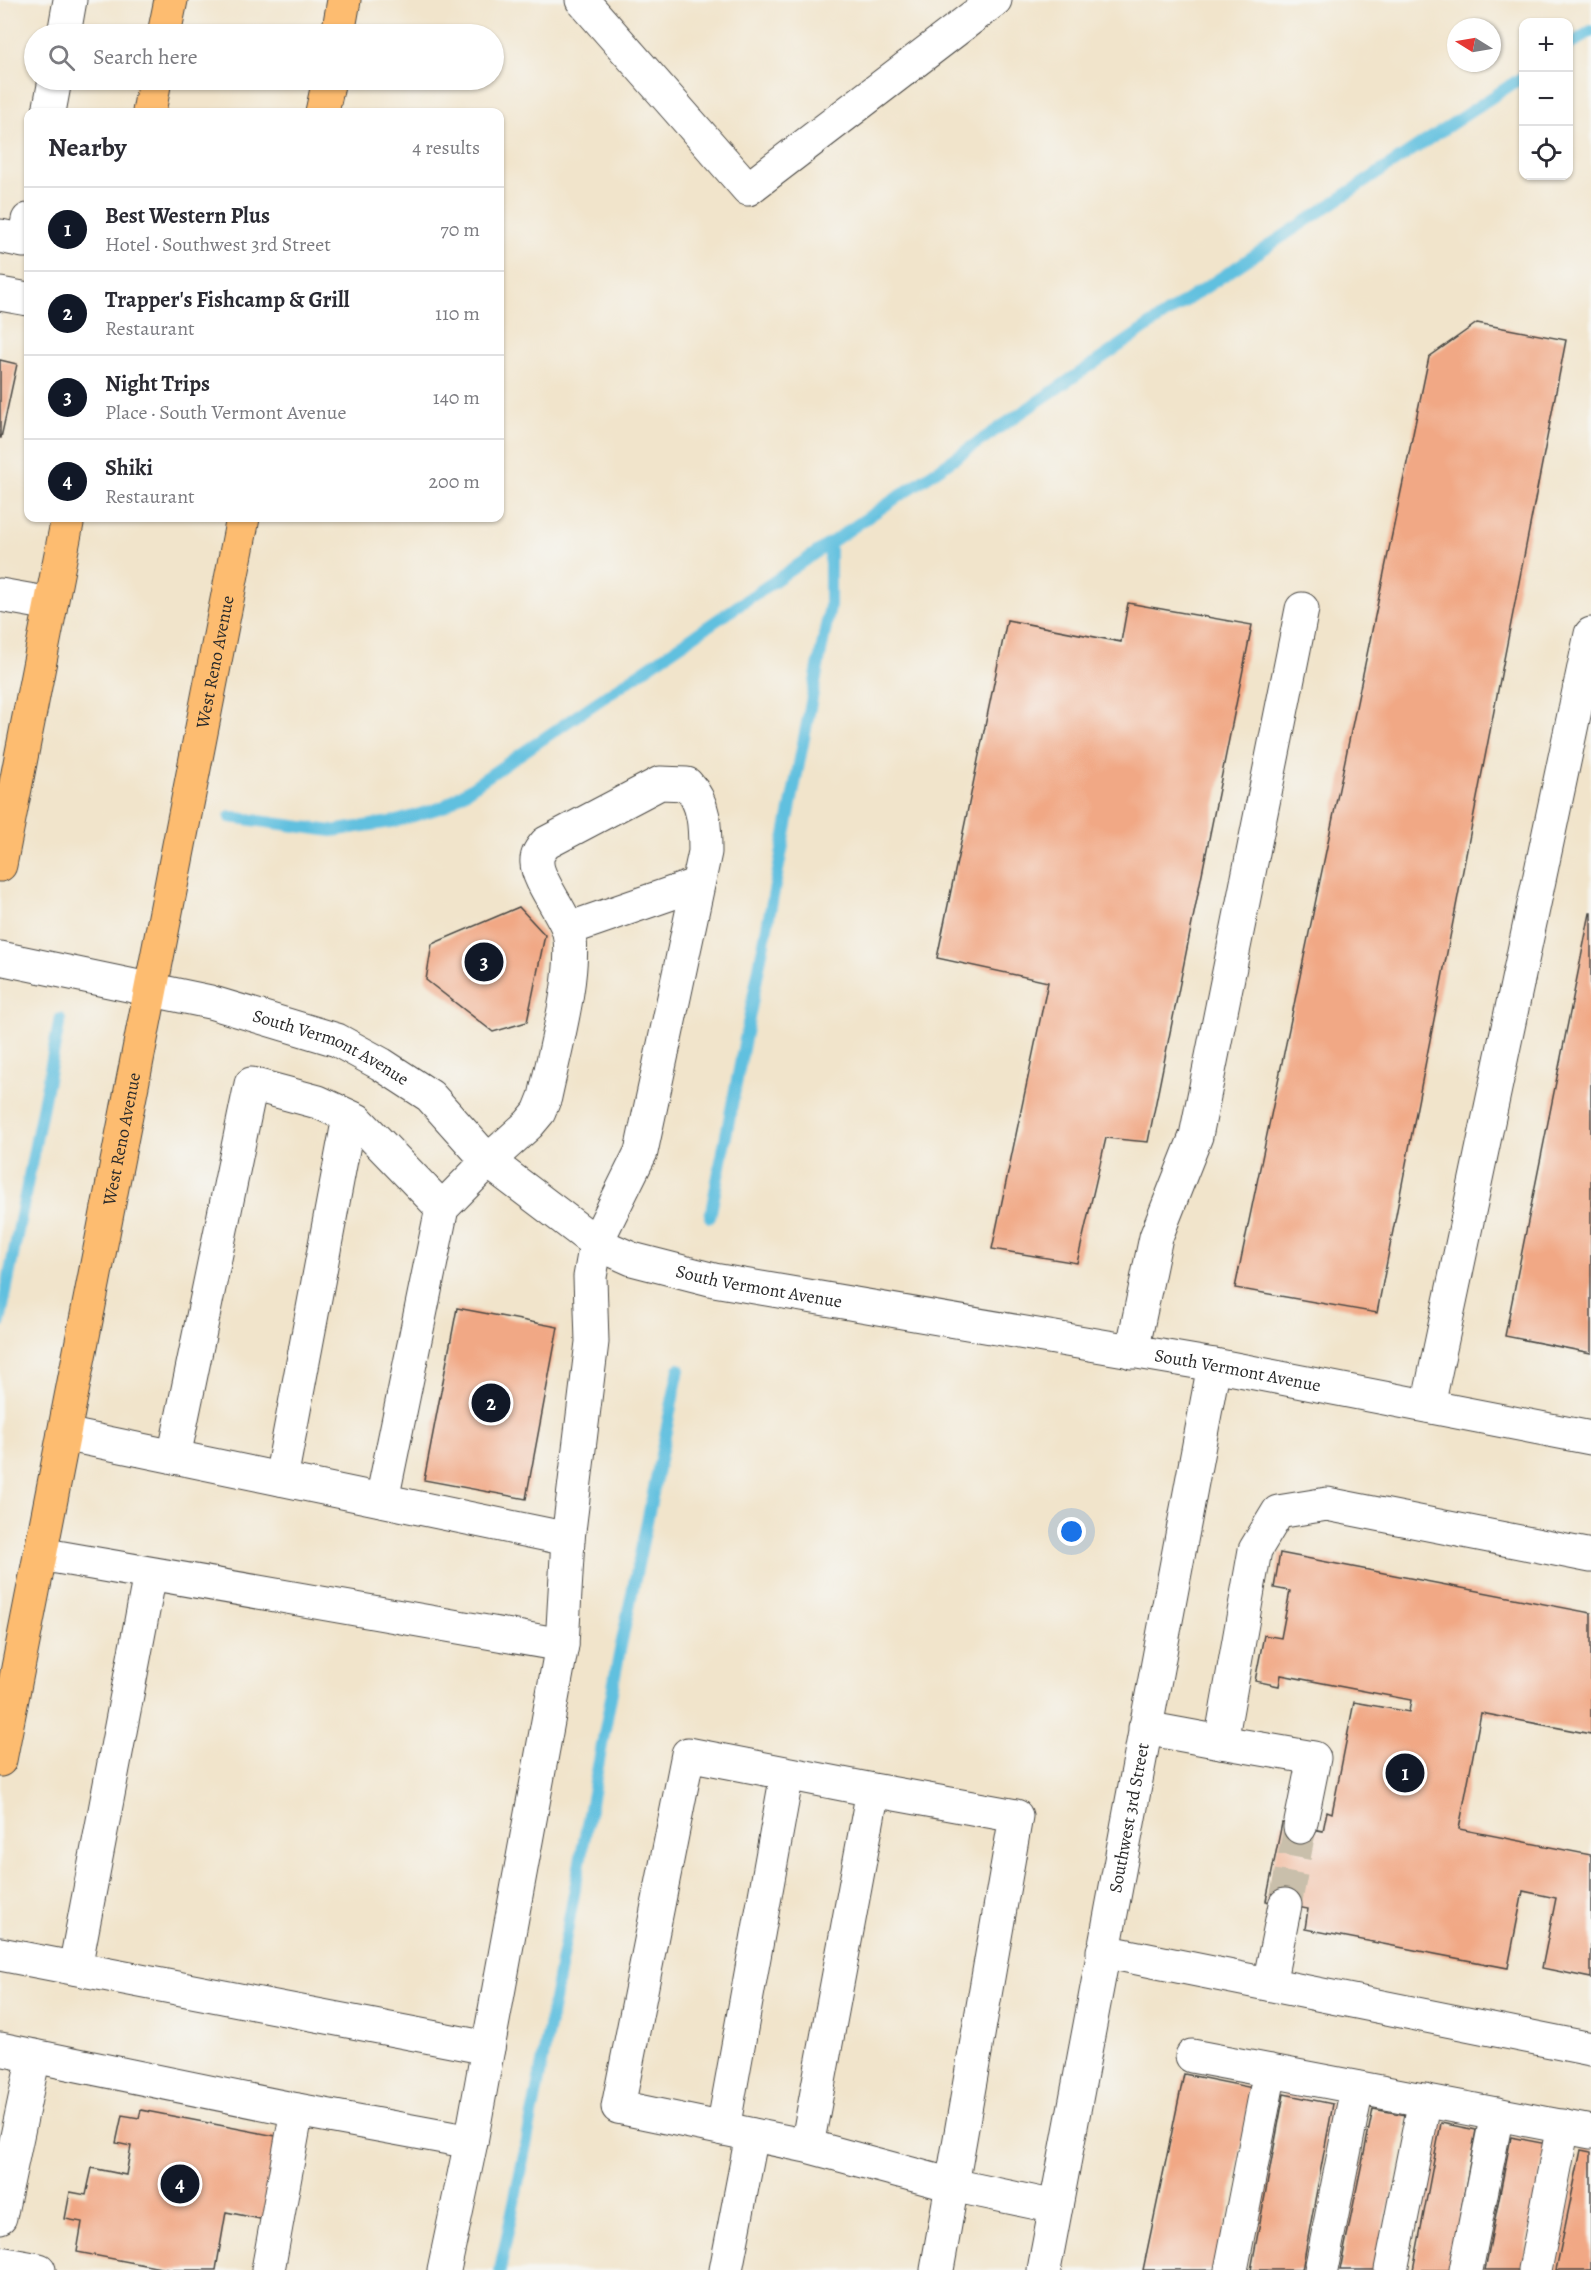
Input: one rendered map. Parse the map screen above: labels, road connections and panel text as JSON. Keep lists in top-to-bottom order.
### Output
{
  "streets": {
    "main road": ["West Reno Avenue"],
    "street": ["South Vermont Avenue", "Southwest 3rd Street"]
  },
  "crossings": [
    ["West Reno Avenue", "South Vermont Avenue"],
    ["South Vermont Avenue", "Southwest 3rd Street"]
  ],
  "north": "left",
  "page": {
    "map_buttons": ["+", "−"],
    "search": "Search here",
    "heading": ["Nearby", "4 results"],
    "list": [
      {
        "mark": "1",
        "name": "Best Western Plus",
        "note": "Hotel · Southwest 3rd Street",
        "value": "70 m"
      },
      {
        "mark": "2",
        "name": "Trapper's Fishcamp & Grill",
        "note": "Restaurant",
        "value": "110 m"
      },
      {
        "mark": "3",
        "name": "Night Trips",
        "note": "Place · South Vermont Avenue",
        "value": "140 m"
      },
      {
        "mark": "4",
        "name": "Shiki",
        "note": "Restaurant",
        "value": "200 m"
      }
    ],
    "pins": [
      "3",
      "2",
      "1",
      "4"
    ]
  }
}
